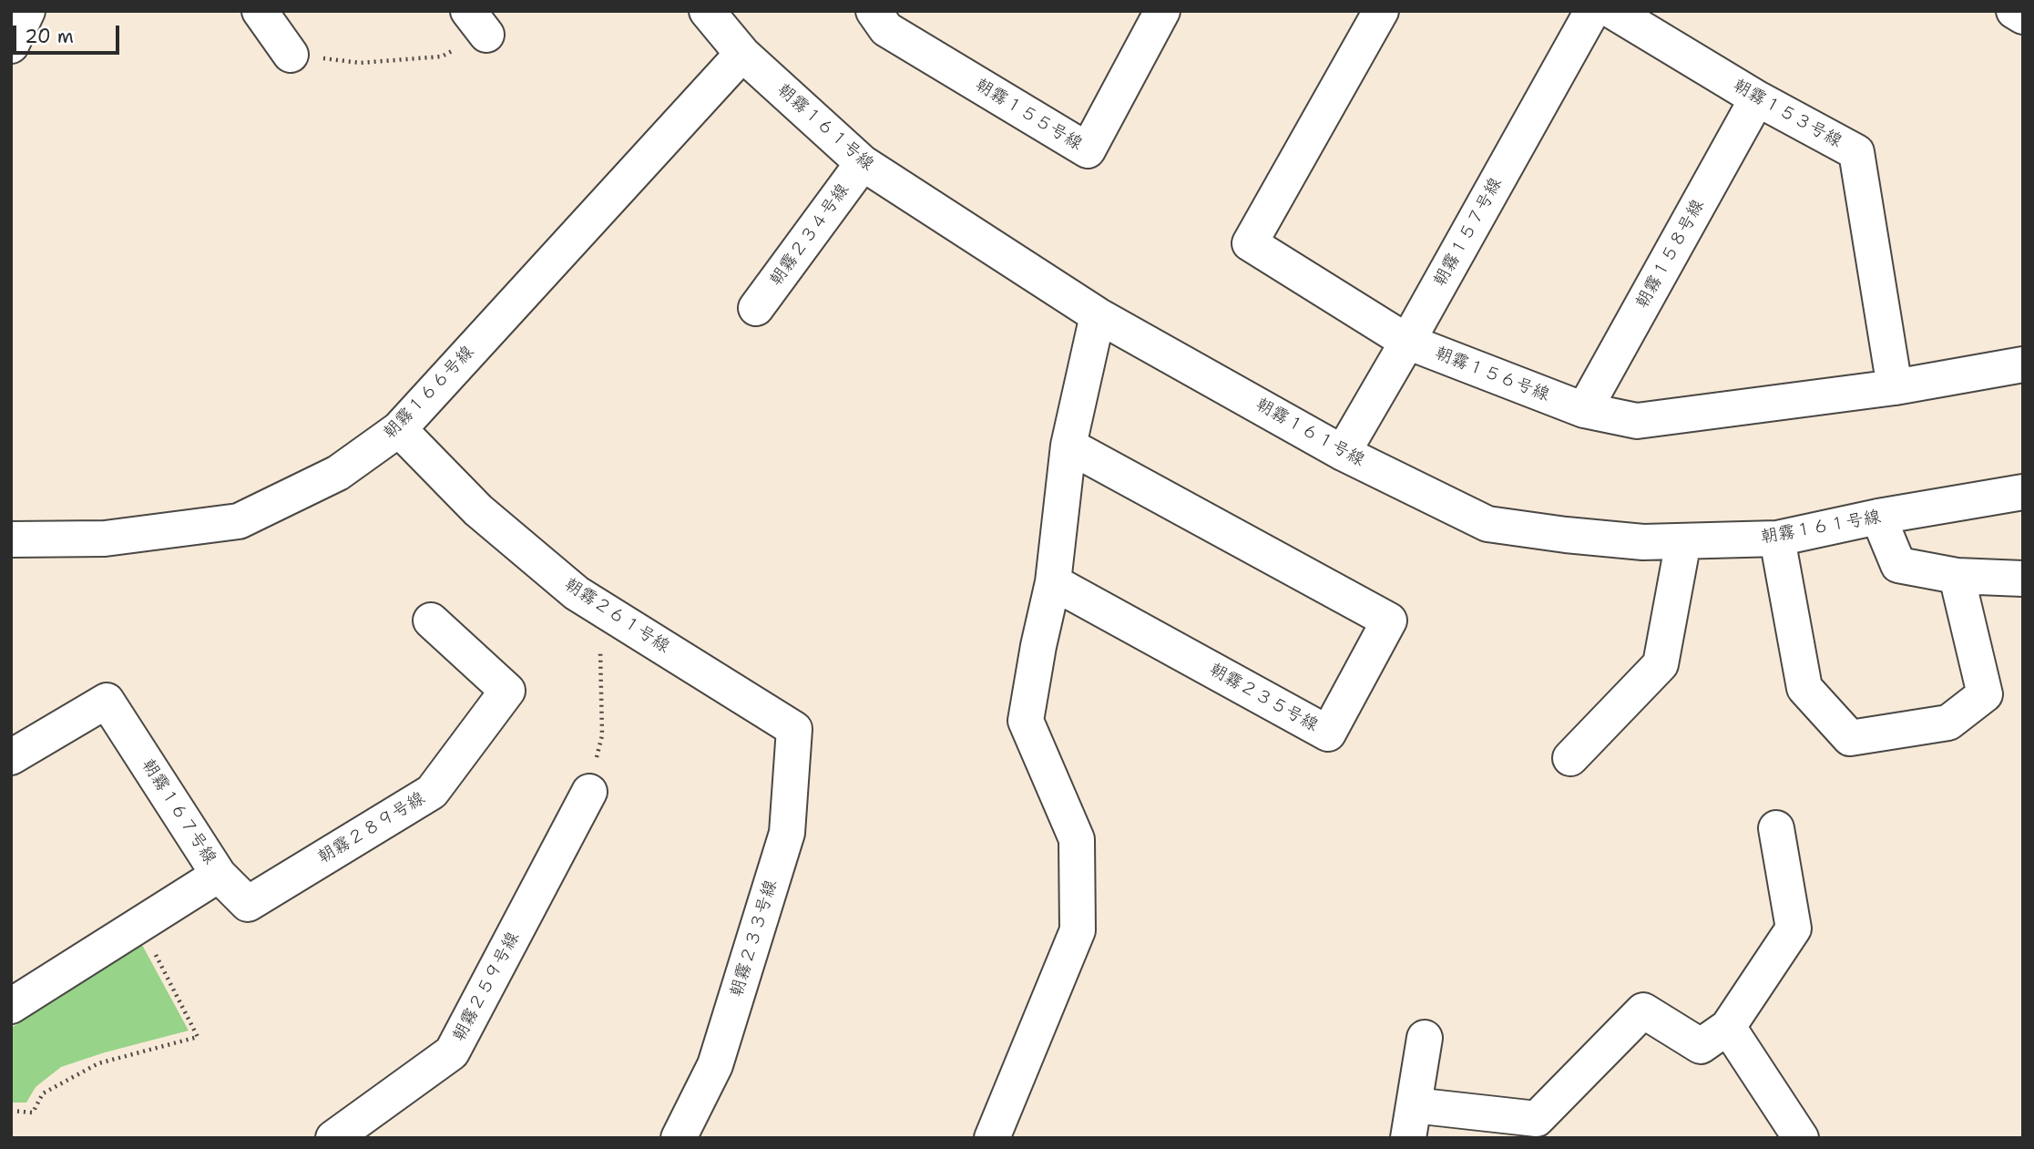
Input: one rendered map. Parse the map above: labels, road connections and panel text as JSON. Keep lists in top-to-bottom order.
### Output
{
  "streets": {
    "street": [
      "朝霧１５３号線",
      "朝霧１５５号線",
      "朝霧１６１号線",
      "朝霧１５７号線",
      "朝霧２３４号線",
      "朝霧１５８号線",
      "朝霧１５６号線",
      "朝霧１６６号線",
      "朝霧２６１号線",
      "朝霧２３５号線",
      "朝霧１６７号線",
      "朝霧２８９号線",
      "朝霧２３３号線",
      "朝霧２５９号線"
    ]
  },
  "crossings": [
    ["朝霧１５３号線", "朝霧１５８号線"],
    ["朝霧１５３号線", "朝霧１５６号線"],
    ["朝霧１６１号線", "朝霧１５７号線"],
    ["朝霧１６１号線", "朝霧２３４号線"],
    ["朝霧１６１号線", "朝霧１６６号線"],
    ["朝霧１５７号線", "朝霧１５６号線"],
    ["朝霧１５８号線", "朝霧１５６号線"],
    ["朝霧１６６号線", "朝霧２６１号線"],
    ["朝霧２６１号線", "朝霧２３３号線"],
    ["朝霧１６７号線", "朝霧２８９号線"]
  ],
  "scale_bar": "20 m"
}
